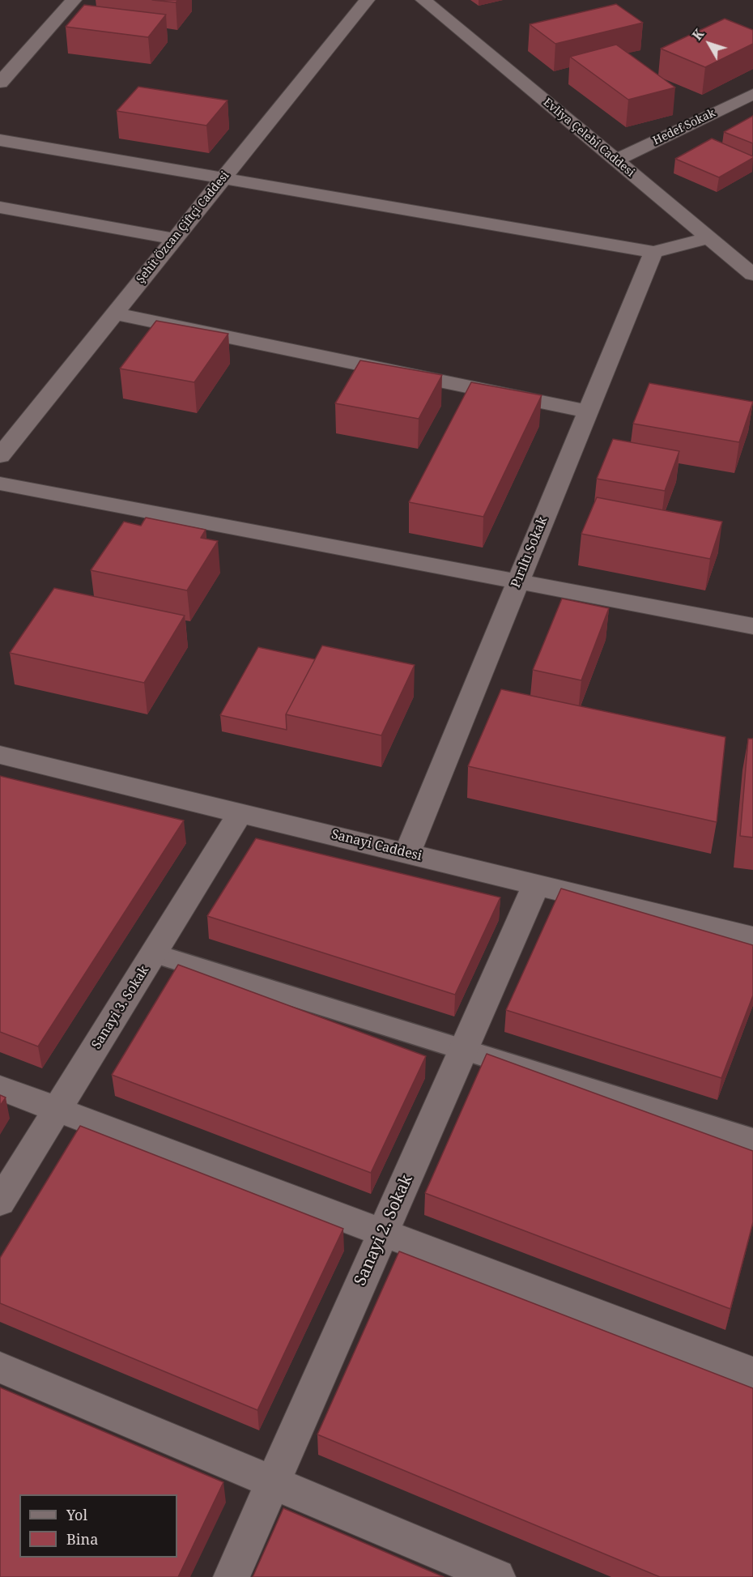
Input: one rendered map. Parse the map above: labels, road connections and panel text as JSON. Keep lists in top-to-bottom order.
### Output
{
  "streets": {
    "street": [
      "Hedef Sokak",
      "Evliya Çelebi Caddesi",
      "Şehit Özcan Çiftçi Caddesi",
      "Pırıltı Sokak",
      "Sanayi Caddesi",
      "Sanayi 3. Sokak",
      "Sanayi 2. Sokak"
    ]
  },
  "crossings": [
    ["Hedef Sokak", "Evliya Çelebi Caddesi"],
    ["Pırıltı Sokak", "Sanayi Caddesi"],
    ["Sanayi Caddesi", "Sanayi 3. Sokak"],
    ["Sanayi Caddesi", "Sanayi 2. Sokak"]
  ],
  "legend": ["Yol", "Bina"],
  "north": "top left"
}
